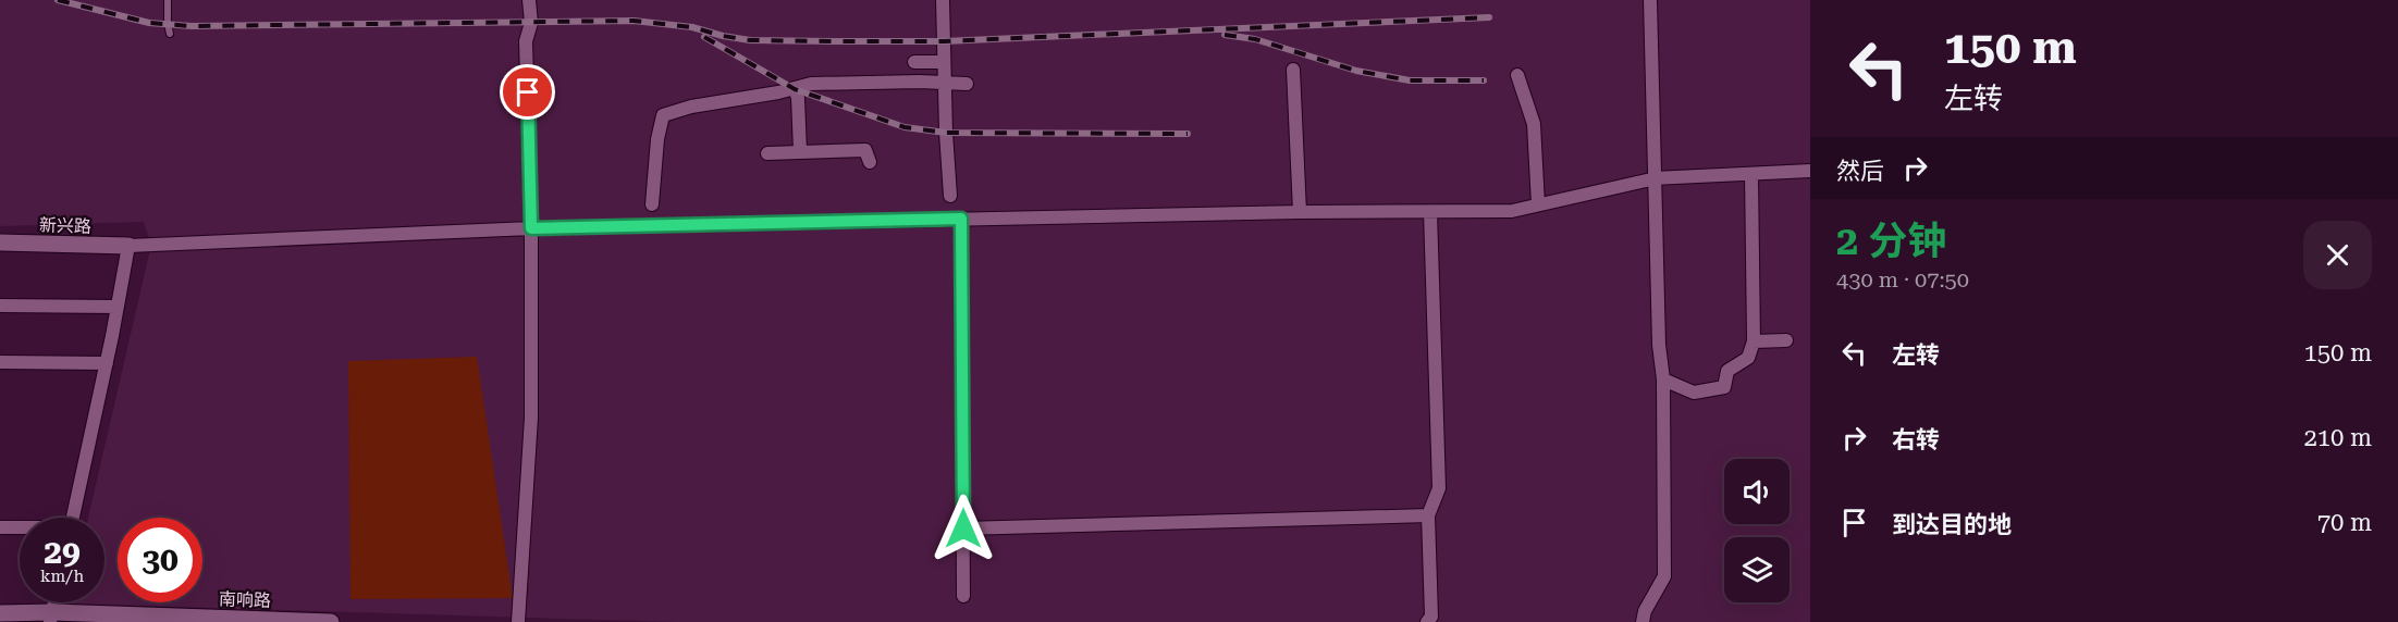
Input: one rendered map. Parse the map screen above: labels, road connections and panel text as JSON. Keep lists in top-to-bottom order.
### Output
{
  "streets": {
    "street": ["新兴路", "南响路"]
  },
  "page": {
    "turn": ["150 m", "左转"],
    "then": "然后",
    "heading": ["2 分钟", "430 m · 07:50"],
    "list": [
      {
        "name": "左转",
        "value": "150 m"
      },
      {
        "name": "右转",
        "value": "210 m"
      },
      {
        "name": "到达目的地",
        "value": "70 m"
      }
    ],
    "speed": "29 km/h",
    "limit": "30"
  }
}
